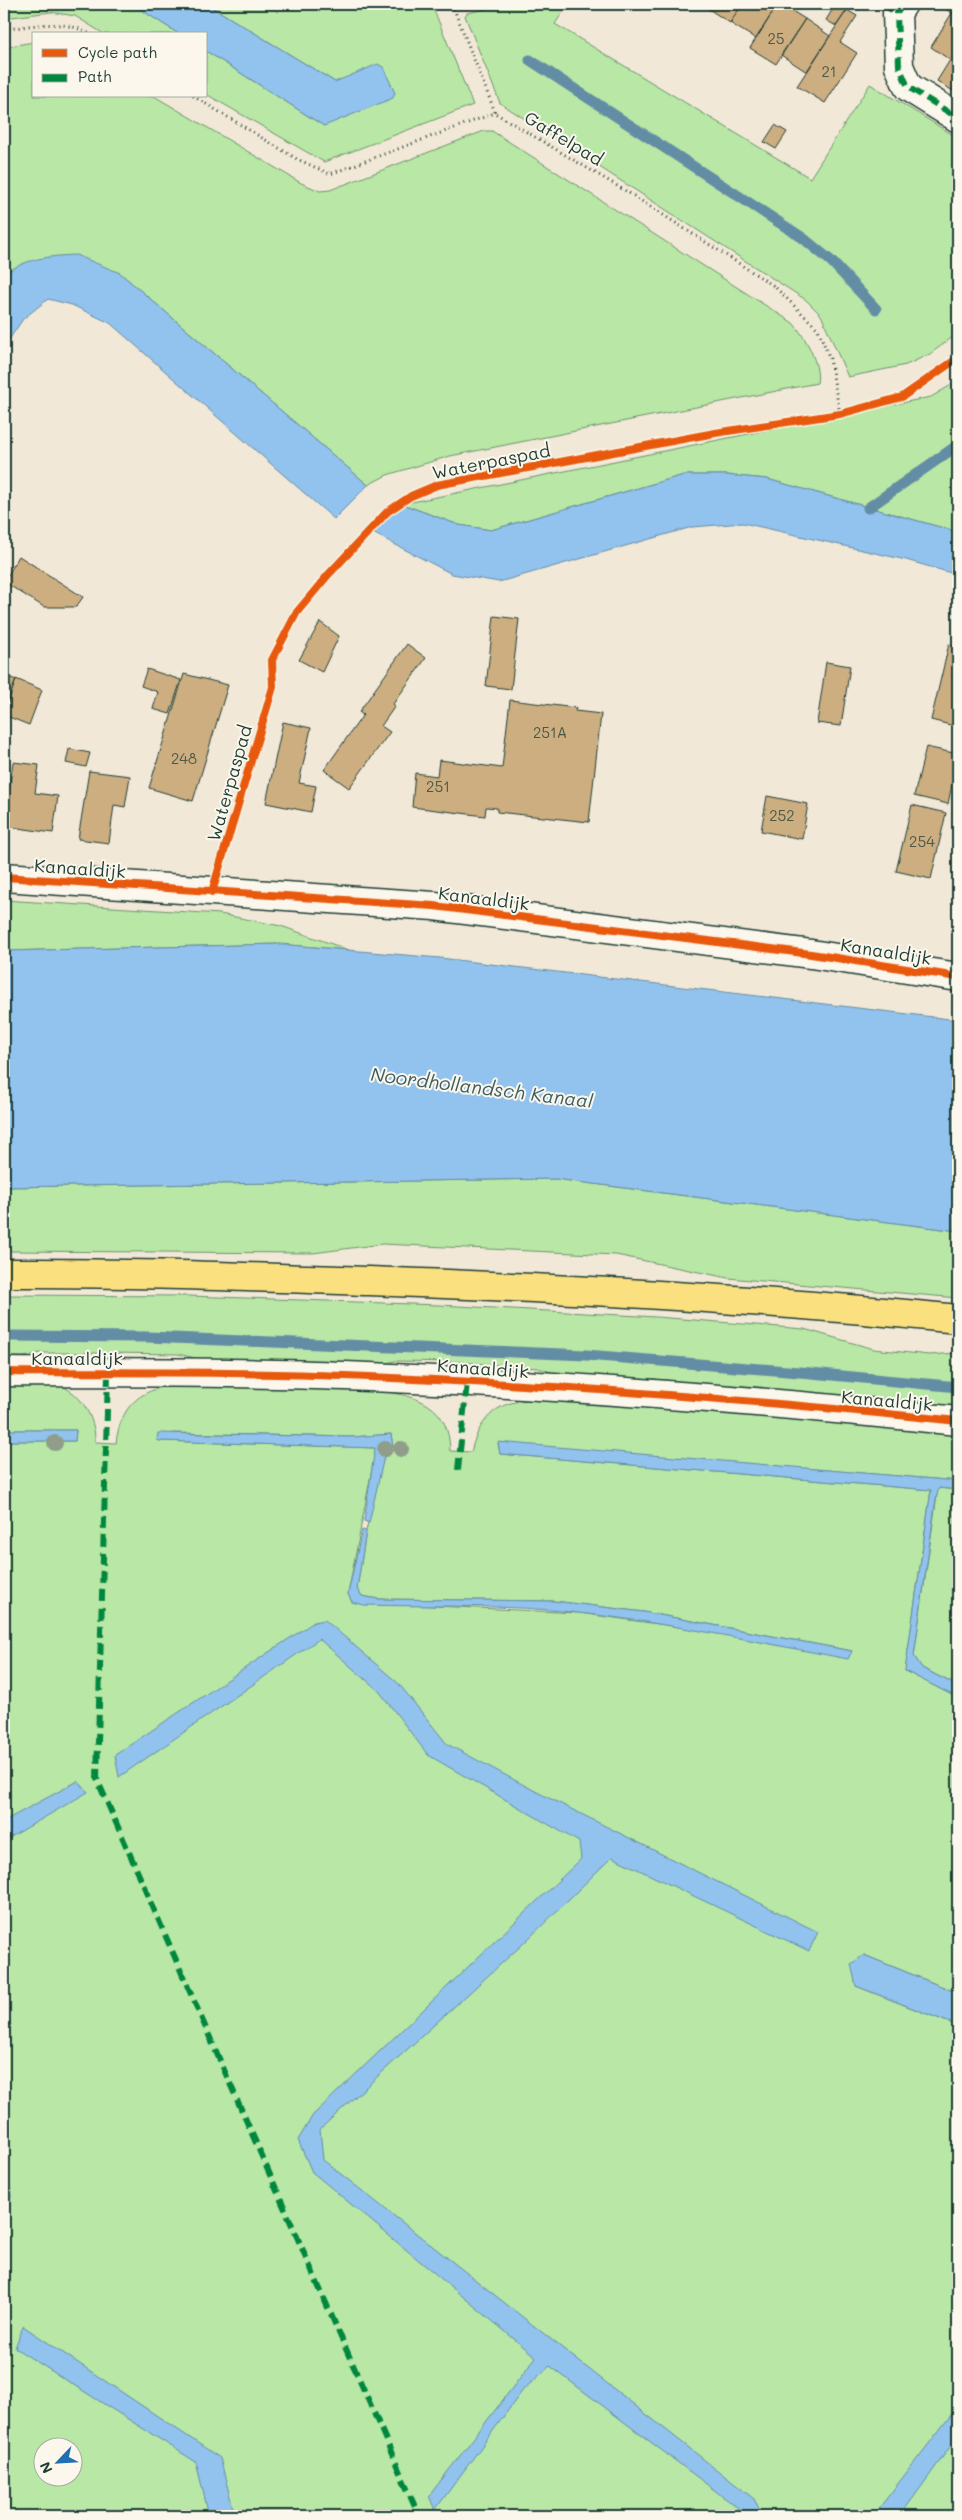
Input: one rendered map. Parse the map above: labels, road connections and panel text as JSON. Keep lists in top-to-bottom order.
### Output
{
  "streets": {
    "street": ["Kanaaldijk"],
    "path": ["Gaffelpad"],
    "cycle path": ["Waterpaspad"]
  },
  "water": ["Noordhollandsch Kanaal"],
  "house_numbers": [
    "25",
    "21",
    "251A",
    "248",
    "251",
    "252",
    "254"
  ],
  "legend": ["Cycle path", "Path"],
  "north": "bottom left"
}
